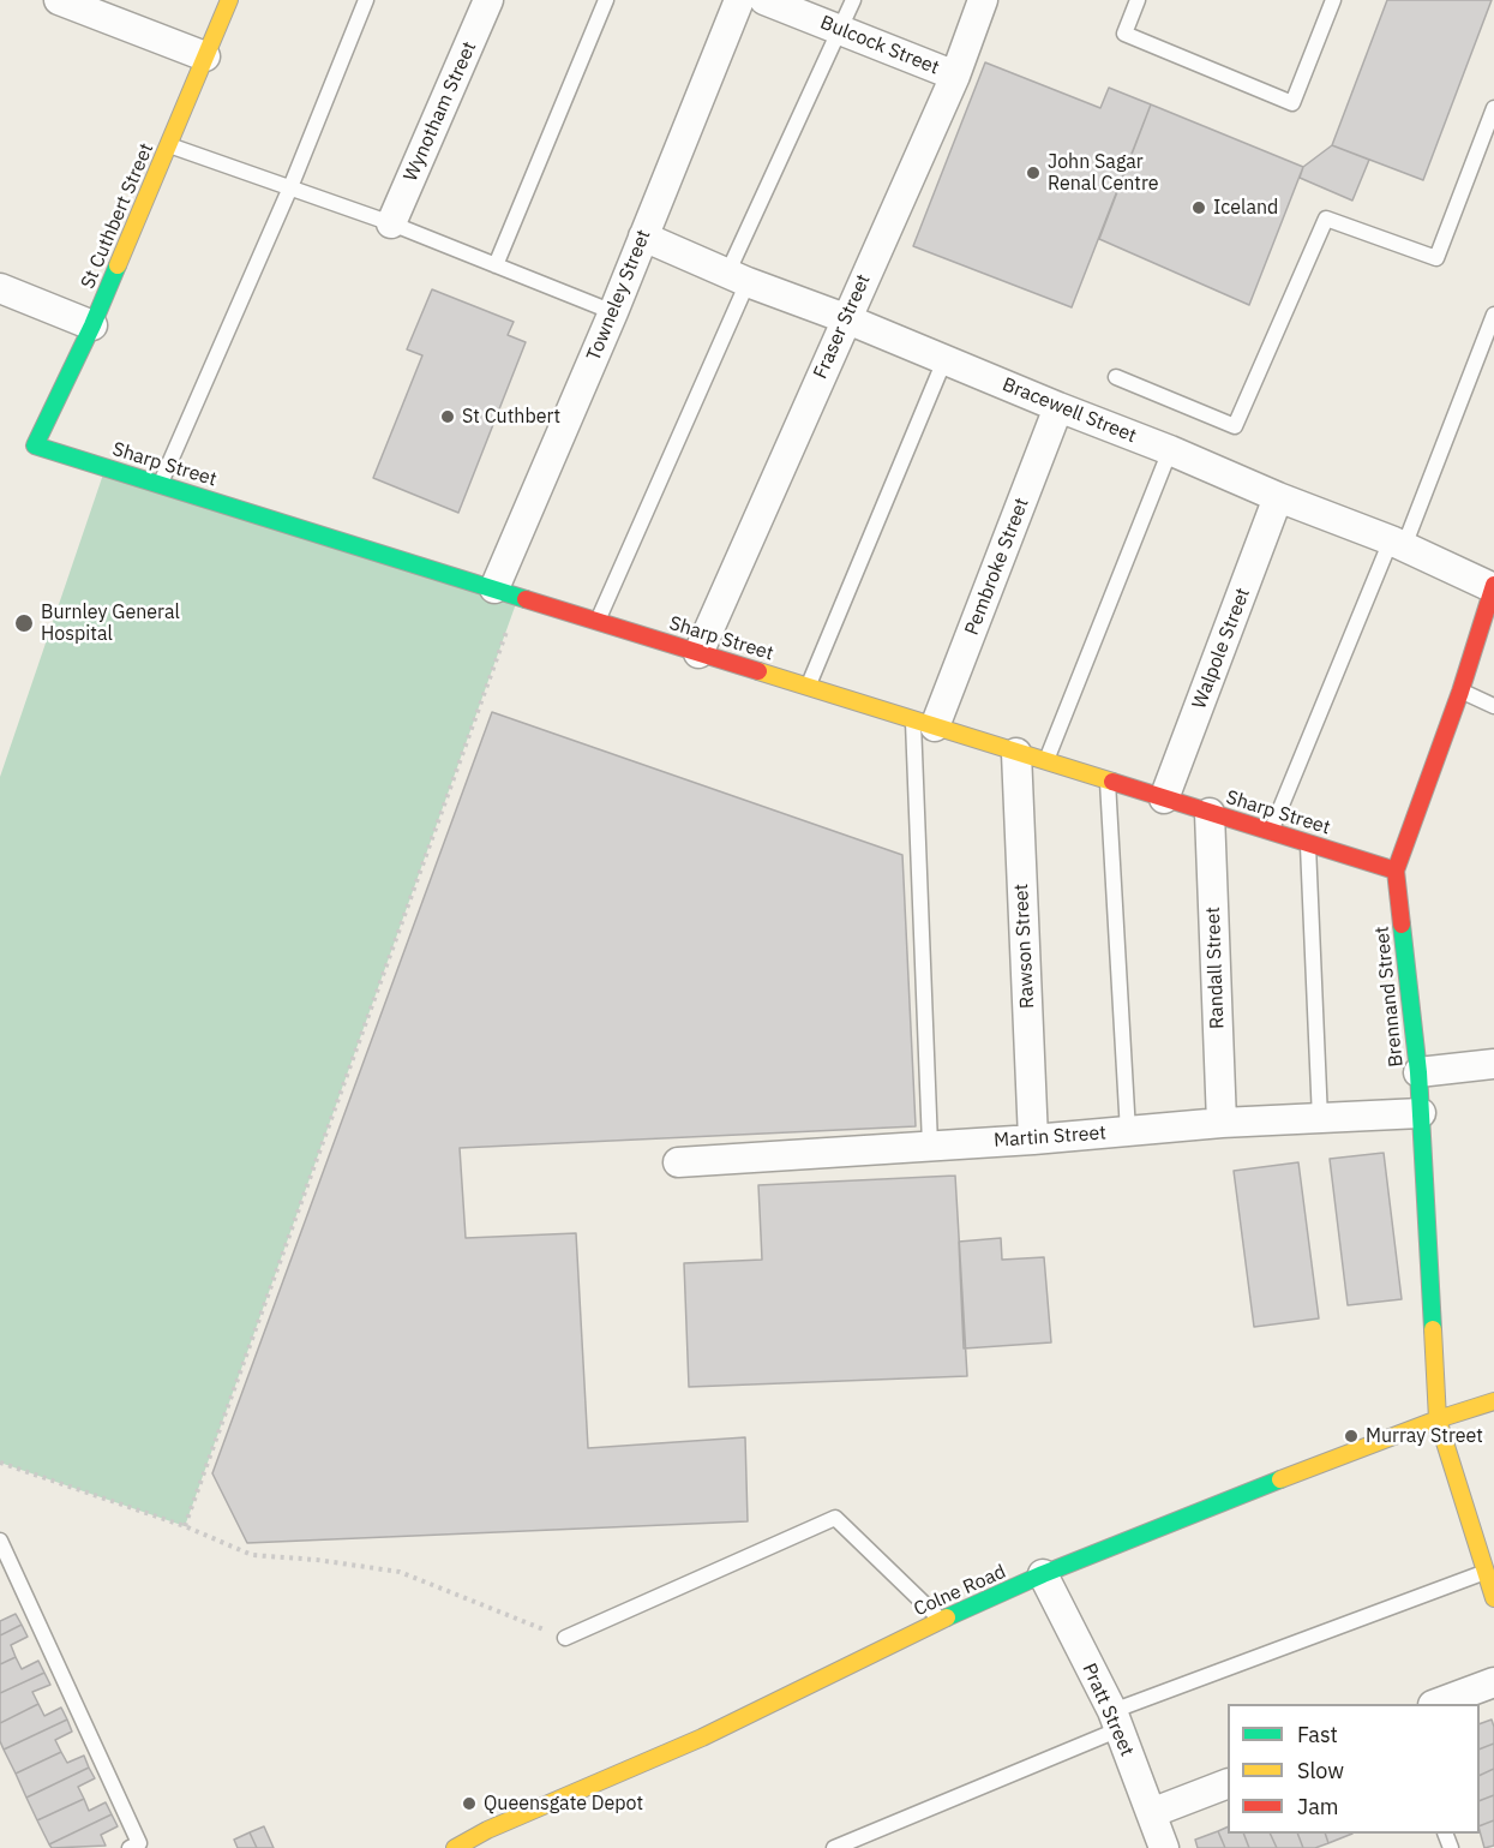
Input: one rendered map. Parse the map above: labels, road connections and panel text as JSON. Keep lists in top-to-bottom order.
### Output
{
  "streets": {
    "street": [
      "Bulcock Street",
      "Wynotham Street",
      "St Cuthbert Street",
      "Towneley Street",
      "Fraser Street",
      "Bracewell Street",
      "Sharp Street",
      "Pembroke Street",
      "Walpole Street",
      "Rawson Street",
      "Randall Street",
      "Brennand Street",
      "Martin Street",
      "Colne Road",
      "Pratt Street"
    ]
  },
  "crossings": [
    ["Bulcock Street", "Fraser Street"],
    ["St Cuthbert Street", "Sharp Street"],
    ["Towneley Street", "Bracewell Street"],
    ["Towneley Street", "Sharp Street"],
    ["Fraser Street", "Bracewell Street"],
    ["Fraser Street", "Sharp Street"],
    ["Bracewell Street", "Pembroke Street"],
    ["Bracewell Street", "Walpole Street"],
    ["Bracewell Street", "Brennand Street"],
    ["Sharp Street", "Pembroke Street"],
    ["Sharp Street", "Walpole Street"],
    ["Sharp Street", "Rawson Street"],
    ["Sharp Street", "Randall Street"],
    ["Sharp Street", "Brennand Street"],
    ["Rawson Street", "Martin Street"],
    ["Randall Street", "Martin Street"],
    ["Brennand Street", "Martin Street"],
    ["Brennand Street", "Colne Road"],
    ["Colne Road", "Pratt Street"]
  ],
  "places": [
    "John Sagar Renal Centre",
    "Iceland",
    "St Cuthbert",
    "Burnley General Hospital",
    "Murray Street",
    "Queensgate Depot"
  ],
  "legend": ["Fast", "Slow", "Jam"]
}
